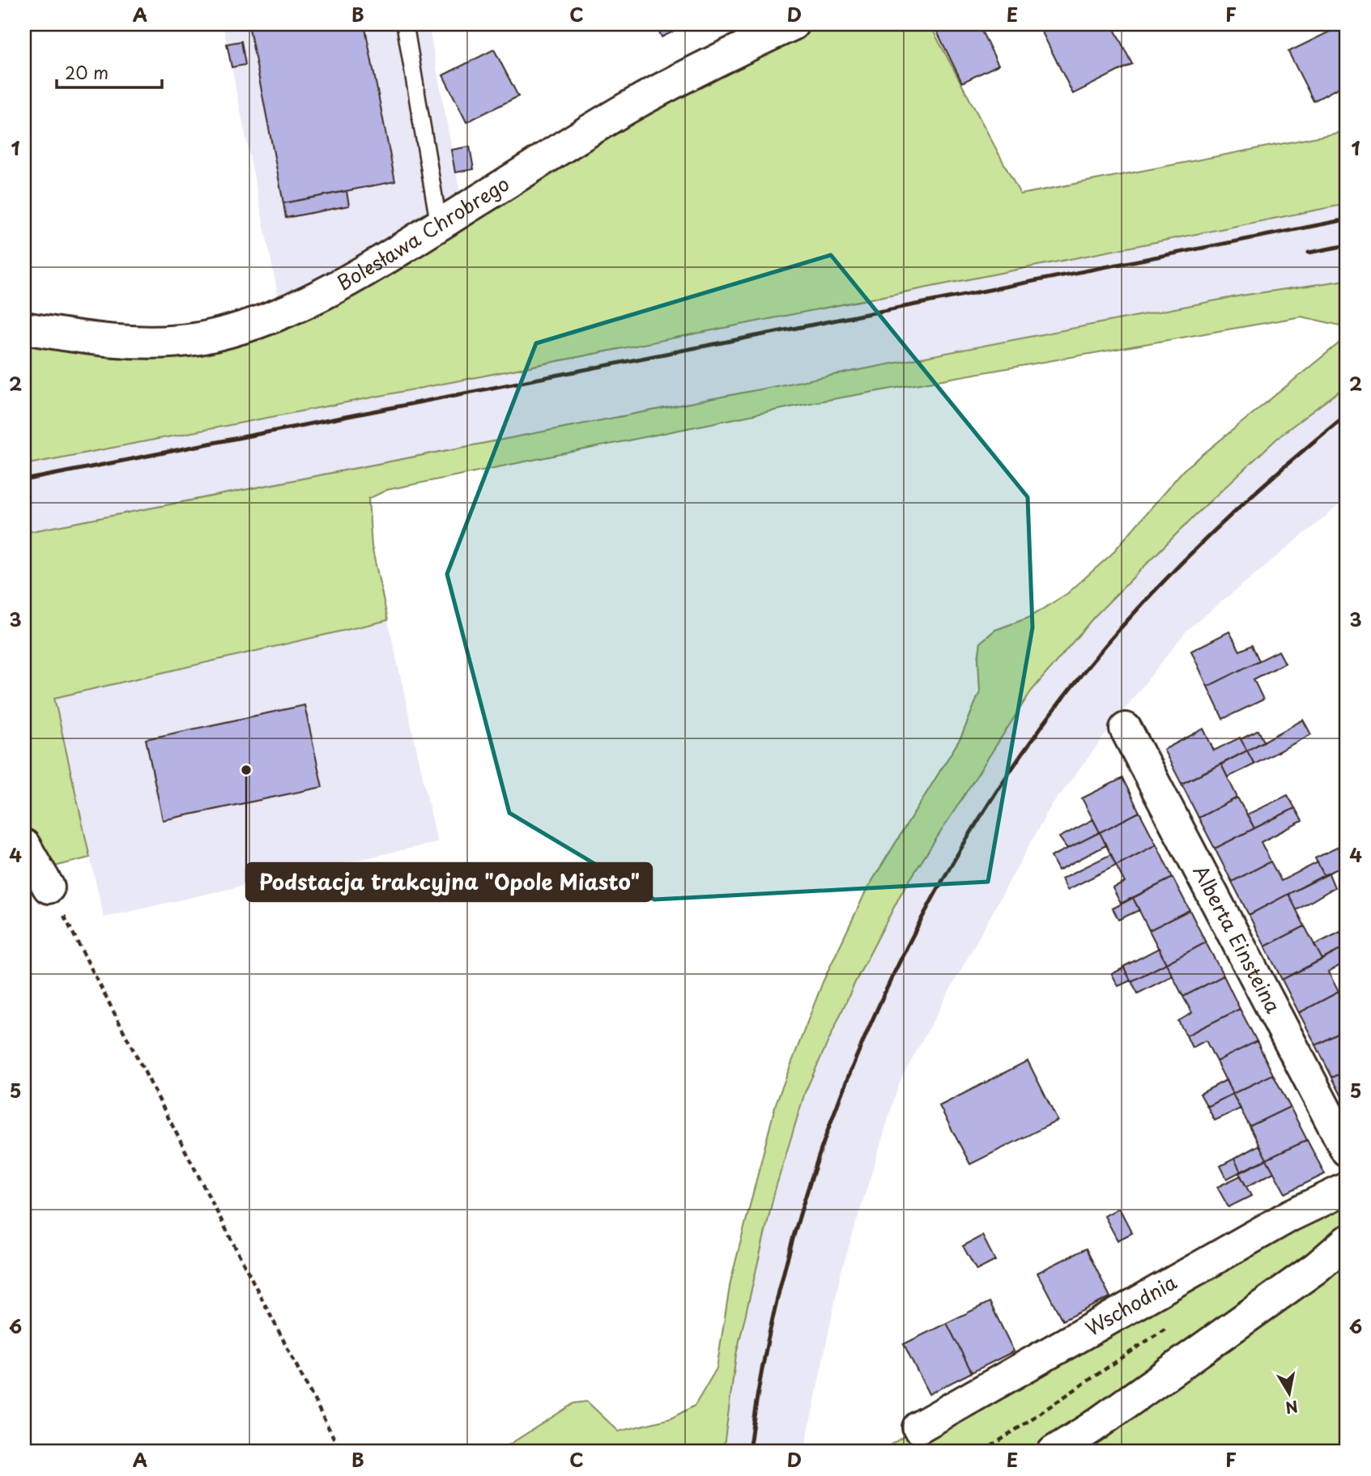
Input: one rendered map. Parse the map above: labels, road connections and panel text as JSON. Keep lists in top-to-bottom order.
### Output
{
  "streets": {
    "street": ["Bolesława Chrobrego", "Alberta Einsteina", "Wschodnia"]
  },
  "places": ["Podstacja trakcyjna \"Opole Miasto\""],
  "scale_bar": "20 m",
  "north": "bottom",
  "grid": {
    "columns": [
      "A",
      "B",
      "C",
      "D",
      "E",
      "F"
    ],
    "rows": [
      "1",
      "2",
      "3",
      "4",
      "5",
      "6"
    ]
  }
}
